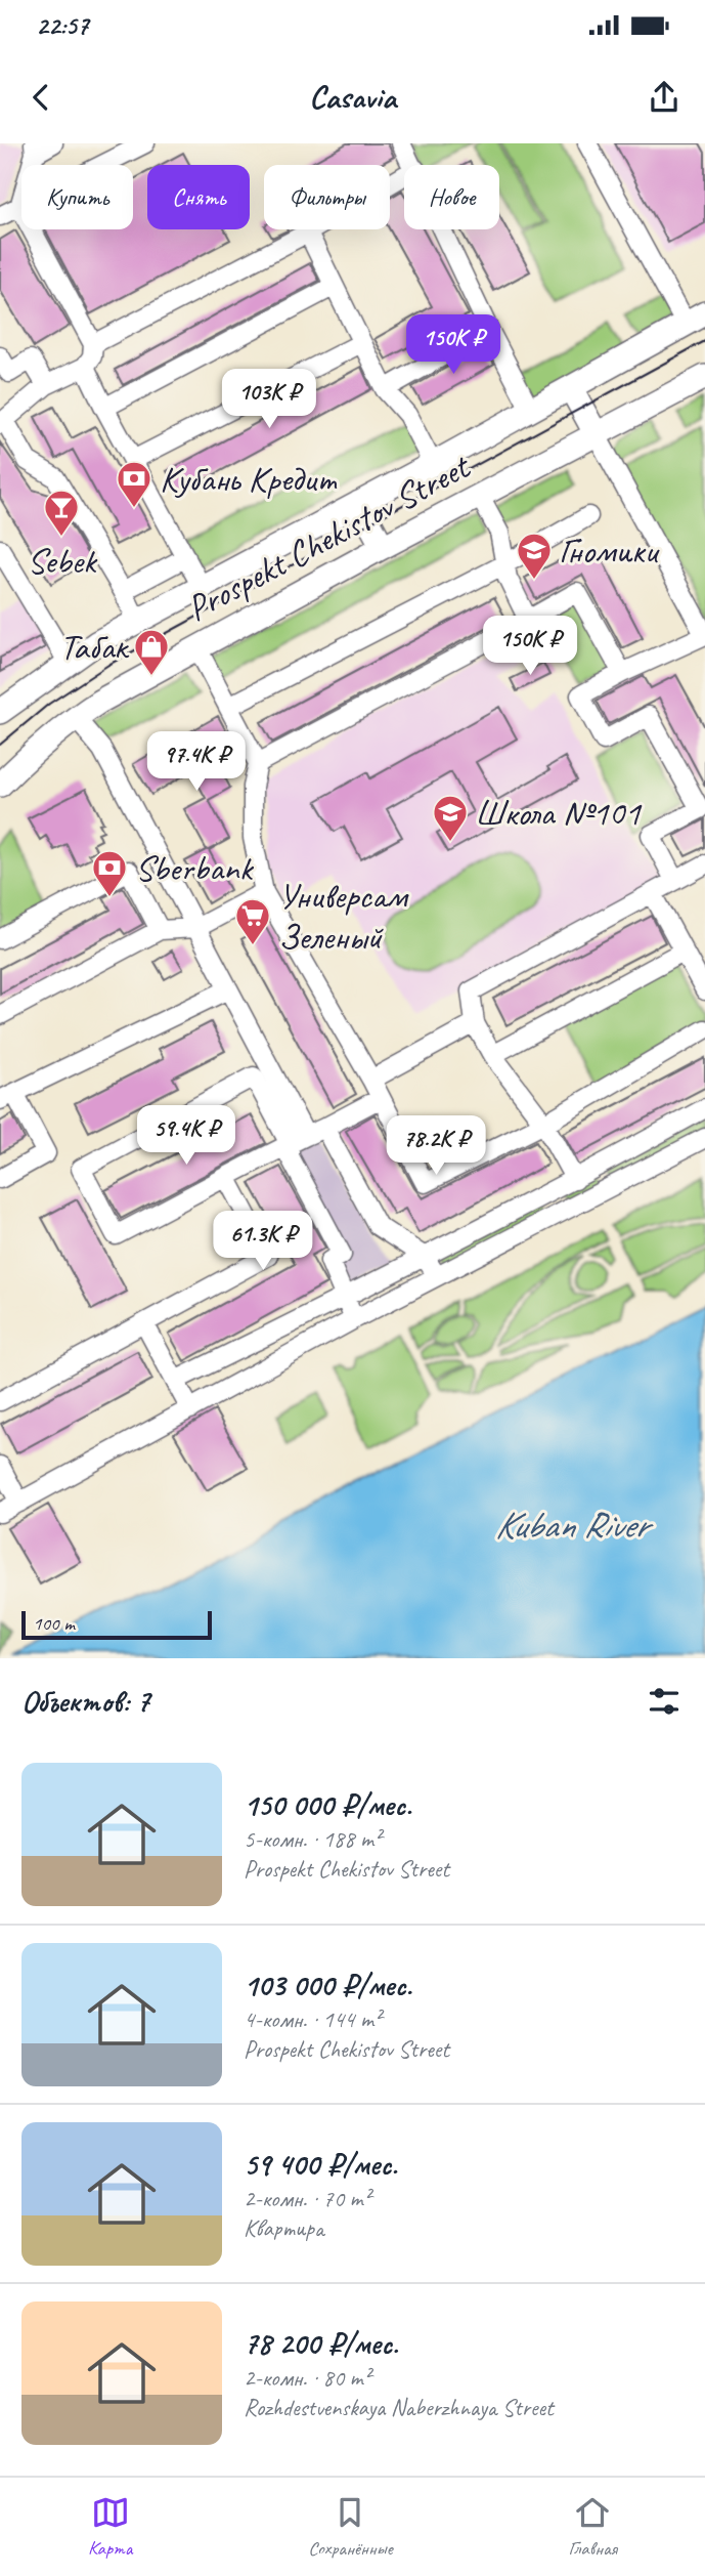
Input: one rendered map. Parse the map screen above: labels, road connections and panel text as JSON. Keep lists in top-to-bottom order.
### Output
{
  "streets": {
    "main road": ["Prospekt Chekistov Street"]
  },
  "water": ["Kuban River"],
  "places": {
    "bank": ["Кубань Кредит", "Sberbank"],
    "bar": ["Sebek"],
    "school or university": ["Гномики", "Школа №101"],
    "shop": ["Табак"],
    "supermarket": ["Универсам Зеленый"]
  },
  "scale_bar": "100 m",
  "page": {
    "status": "22:57",
    "header": "Casavia",
    "chip": [
      "Купить",
      "Снять",
      "Фильтры",
      "Новое"
    ],
    "price": [
      "150K ₽",
      "103K ₽",
      "150K ₽",
      "97.4K ₽",
      "59.4K ₽",
      "78.2K ₽",
      "61.3K ₽"
    ],
    "scale": "100 m",
    "heading": "Объектов: 7",
    "list": [
      {
        "name": "150 000 ₽/мес.",
        "note": "5-комн. · 188 m² · Prospekt Chekistov Street"
      },
      {
        "name": "103 000 ₽/мес.",
        "note": "4-комн. · 144 m² · Prospekt Chekistov Street"
      },
      {
        "name": "59 400 ₽/мес.",
        "note": "2-комн. · 70 m² · Квартира"
      },
      {
        "name": "78 200 ₽/мес.",
        "note": "2-комн. · 80 m² · Rozhdestvenskaya Naberzhnaya Street"
      }
    ],
    "tabs": ["Карта", "Сохранённые", "Главная"]
  }
}
